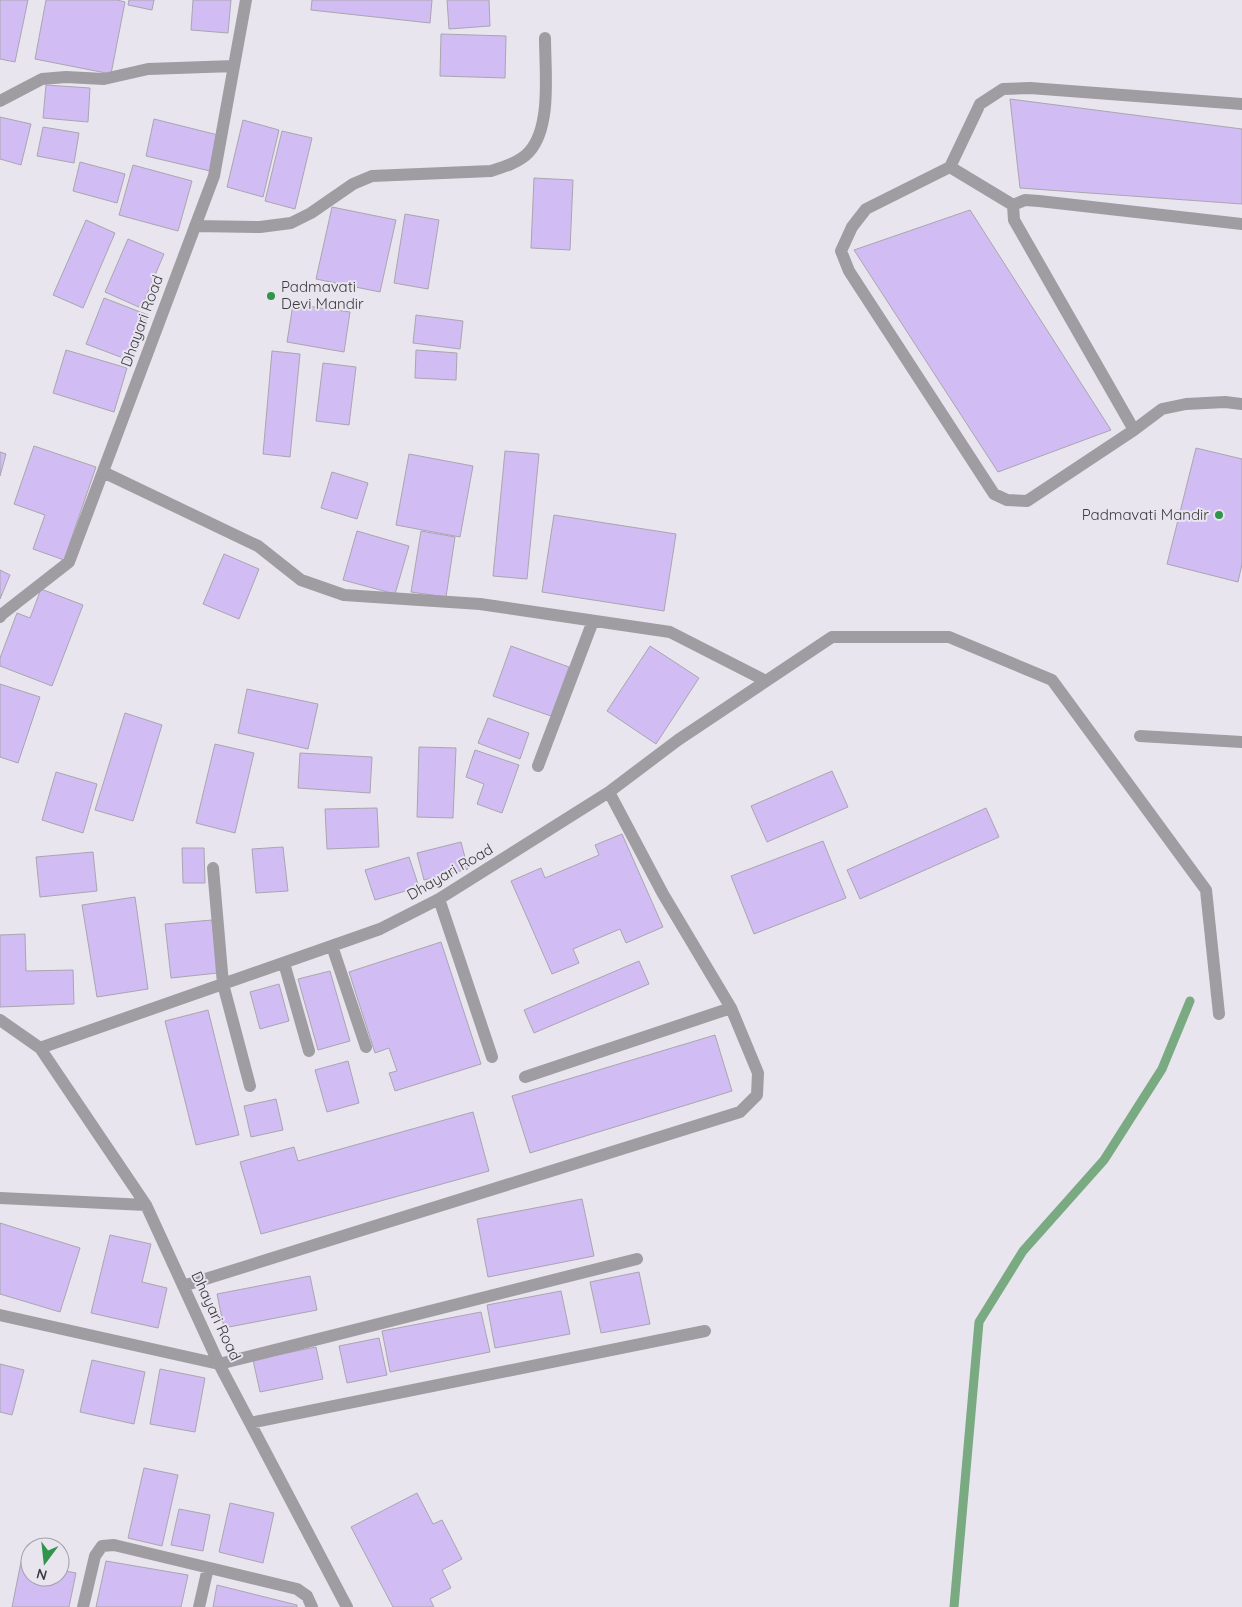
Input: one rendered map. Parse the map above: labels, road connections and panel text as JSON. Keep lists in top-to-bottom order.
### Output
{
  "streets": {
    "street": ["Dhayari Road"]
  },
  "places": ["Padmavati Devi Mandir", "Padmavati Mandir"],
  "north": "bottom"
}
